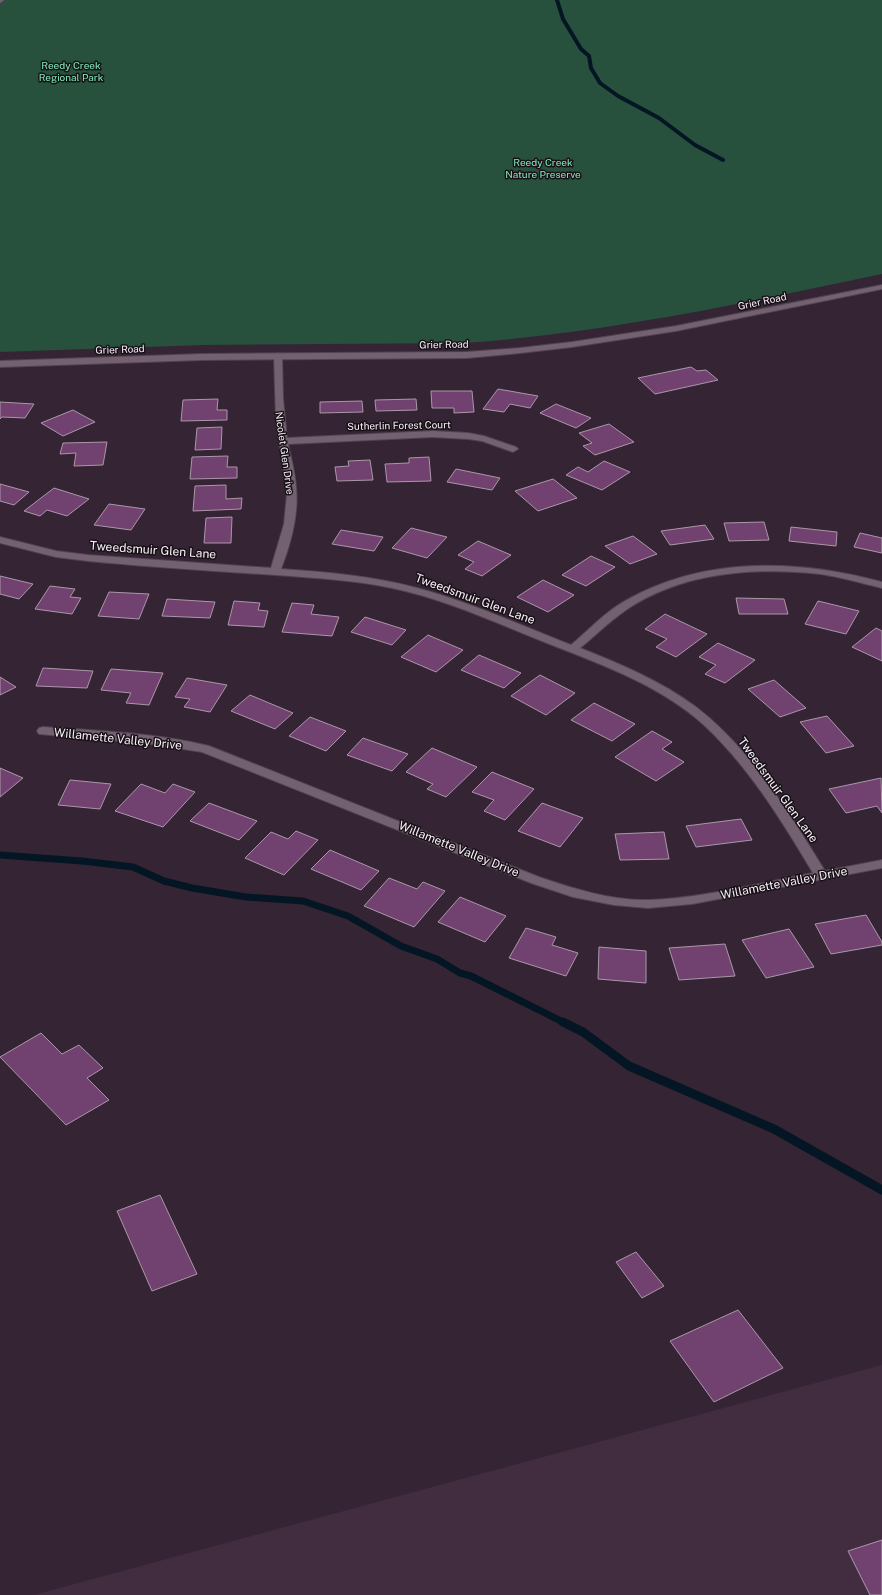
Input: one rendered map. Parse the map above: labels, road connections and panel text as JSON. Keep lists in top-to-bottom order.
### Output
{
  "streets": {
    "street": [
      "Grier Road",
      "Sutherlin Forest Court",
      "Nicolet Glen Drive",
      "Tweedsmuir Glen Lane",
      "Willamette Valley Drive"
    ]
  },
  "crossings": [
    ["Grier Road", "Nicolet Glen Drive"],
    ["Sutherlin Forest Court", "Nicolet Glen Drive"],
    ["Nicolet Glen Drive", "Tweedsmuir Glen Lane"],
    ["Tweedsmuir Glen Lane", "Willamette Valley Drive"]
  ],
  "parks": ["Reedy Creek Regional Park", "Reedy Creek Nature Preserve"]
}
